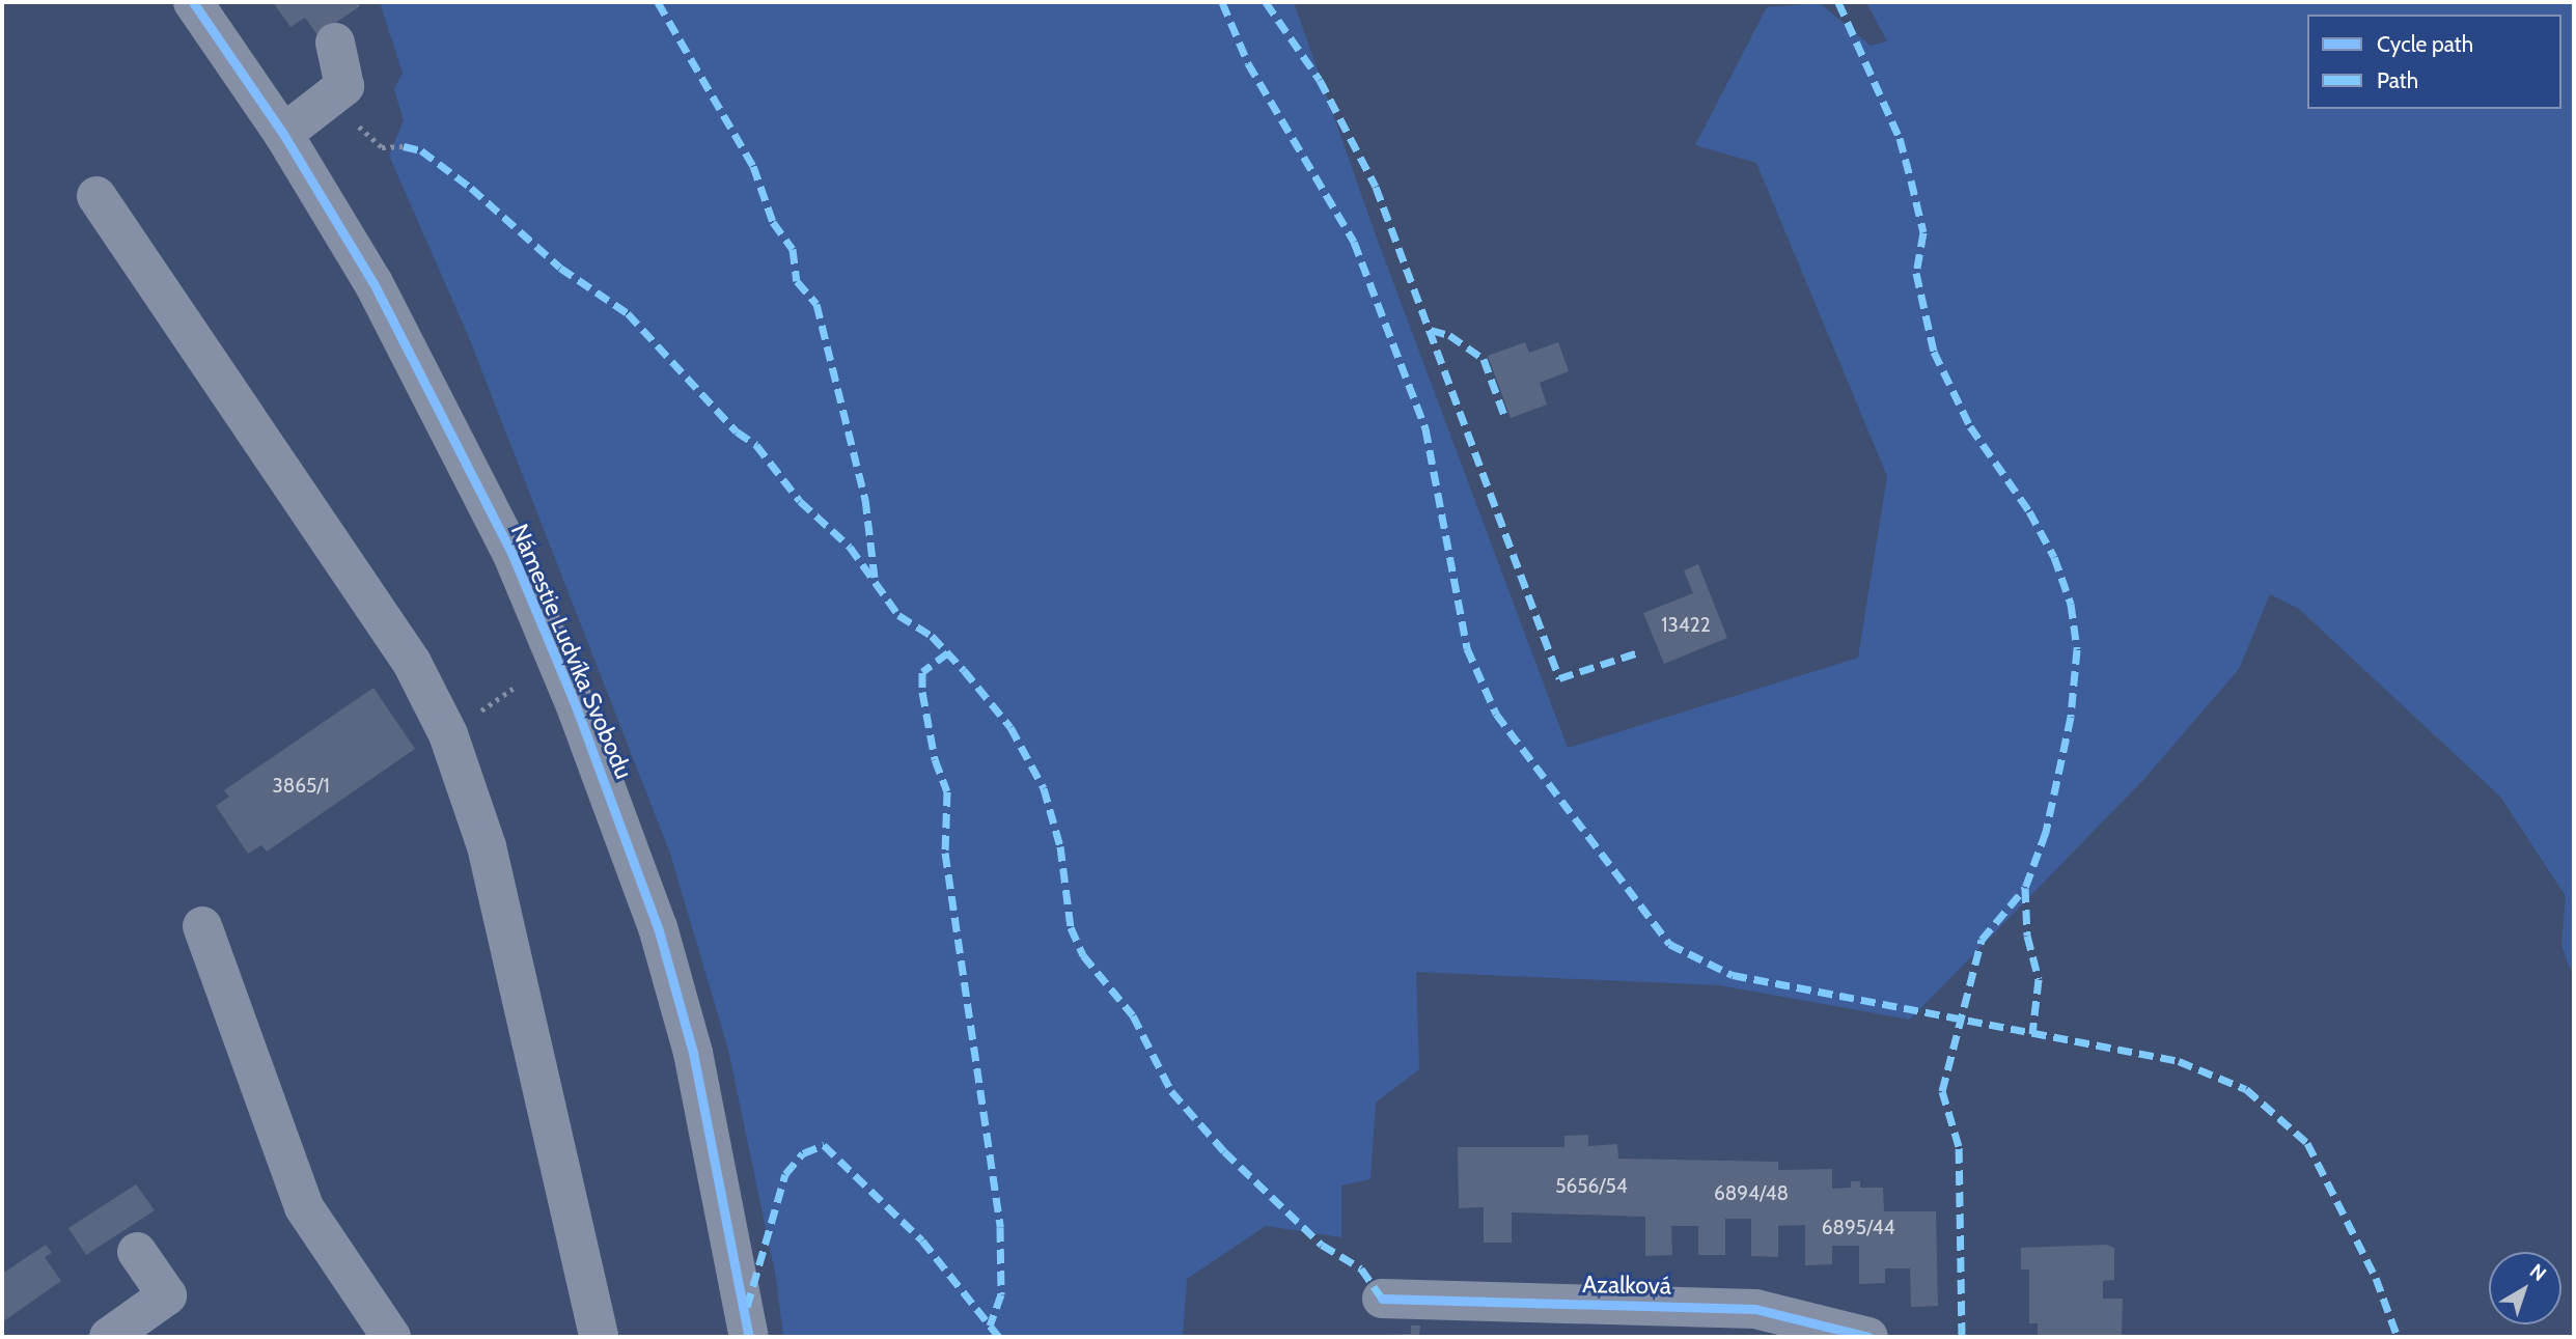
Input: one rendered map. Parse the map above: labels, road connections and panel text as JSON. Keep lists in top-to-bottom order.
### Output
{
  "streets": {
    "street": ["Námestie Ludvíka Svobodu", "Azalková"]
  },
  "house_numbers": [
    "13422",
    "3865/1",
    "5656/54",
    "6894/48",
    "6895/44"
  ],
  "legend": ["Cycle path", "Path"],
  "north": "top right"
}
